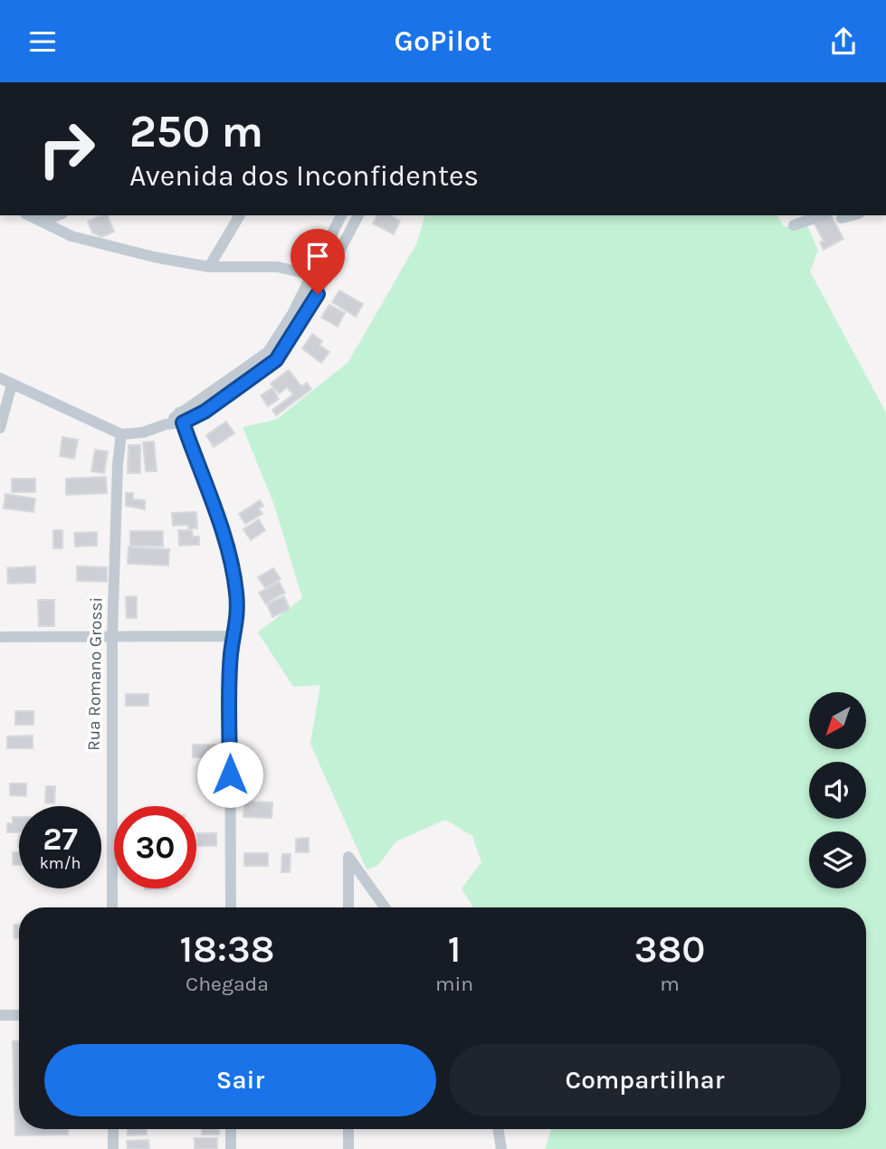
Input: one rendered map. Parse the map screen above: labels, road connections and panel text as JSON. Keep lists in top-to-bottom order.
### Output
{
  "streets": {
    "street": ["Rua Romano Grossi"]
  },
  "north": "bottom left",
  "page": {
    "header": "GoPilot",
    "turn": ["250 m", "Avenida dos Inconfidentes"],
    "speed": "27 km/h",
    "limit": "30",
    "eta": [
      "18:38",
      "Chegada",
      "1",
      "min",
      "380",
      "m"
    ],
    "buttons": ["Sair", "Compartilhar"]
  }
}
